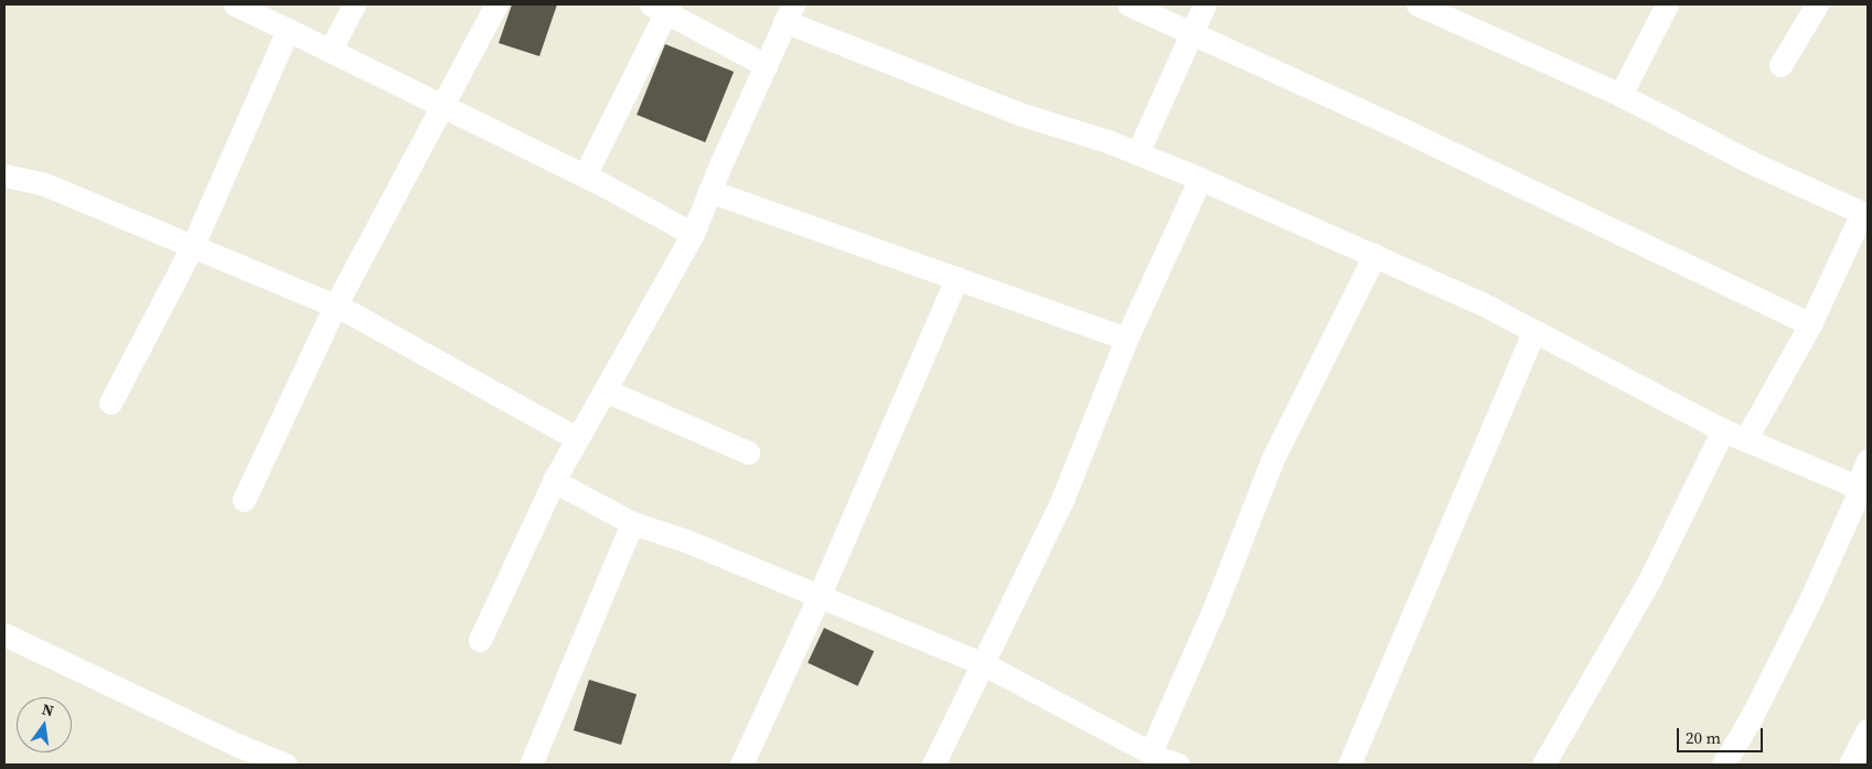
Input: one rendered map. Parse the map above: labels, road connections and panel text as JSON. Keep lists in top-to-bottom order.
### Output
{
  "scale_bar": "20 m",
  "north": "top"
}
